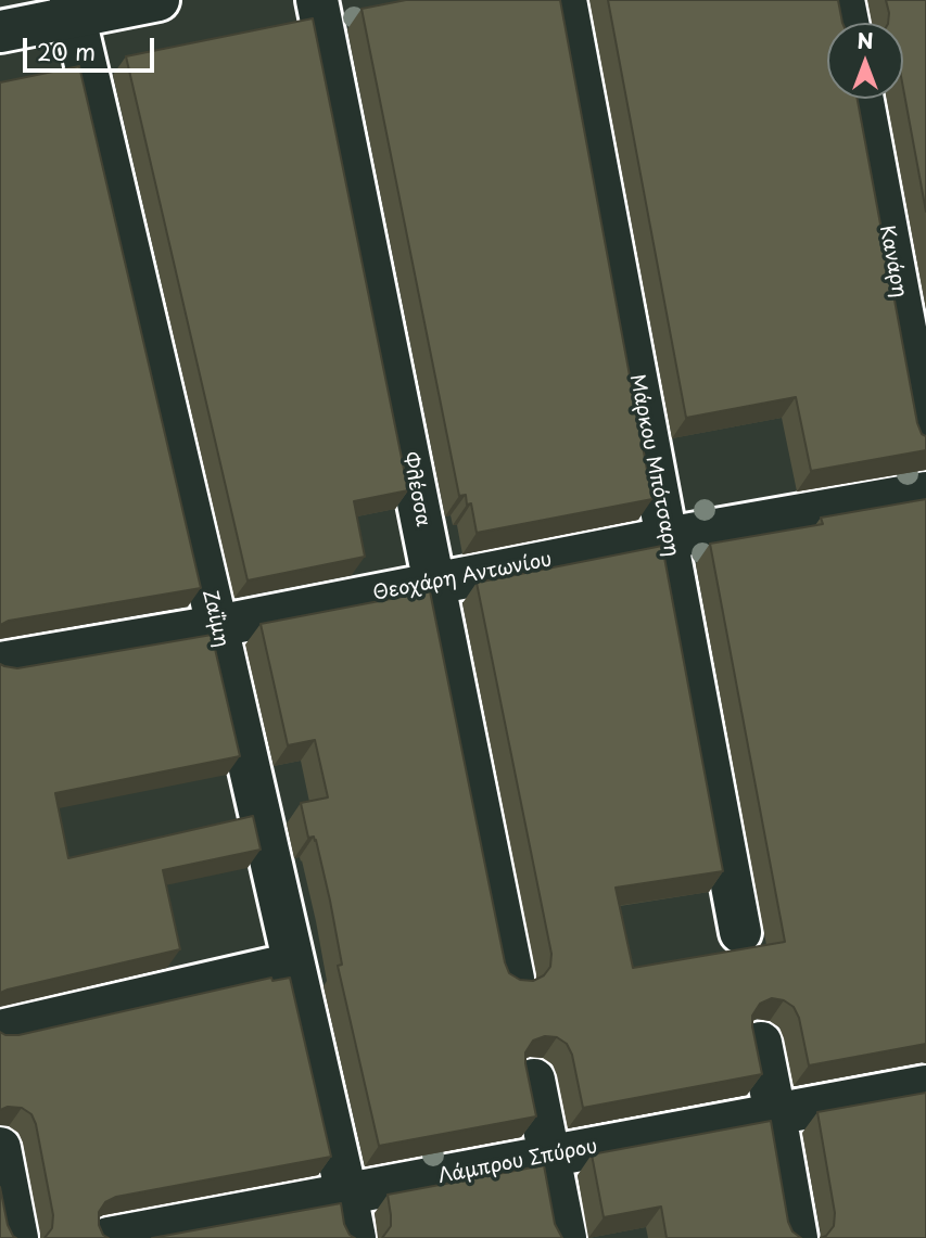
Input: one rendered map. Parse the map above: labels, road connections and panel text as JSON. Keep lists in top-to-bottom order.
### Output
{
  "streets": {
    "street": [
      "Κανάρη",
      "Μάρκου Μπότσαρη",
      "Φλέσσα",
      "Θεοχάρη Αντωνίου",
      "Ζαΐμη",
      "Λάμπρου Σπύρου"
    ]
  },
  "crossings": [
    ["Μάρκου Μπότσαρη", "Θεοχάρη Αντωνίου"],
    ["Φλέσσα", "Θεοχάρη Αντωνίου"],
    ["Θεοχάρη Αντωνίου", "Ζαΐμη"],
    ["Ζαΐμη", "Λάμπρου Σπύρου"]
  ],
  "scale_bar": "20 m",
  "north": "top"
}
